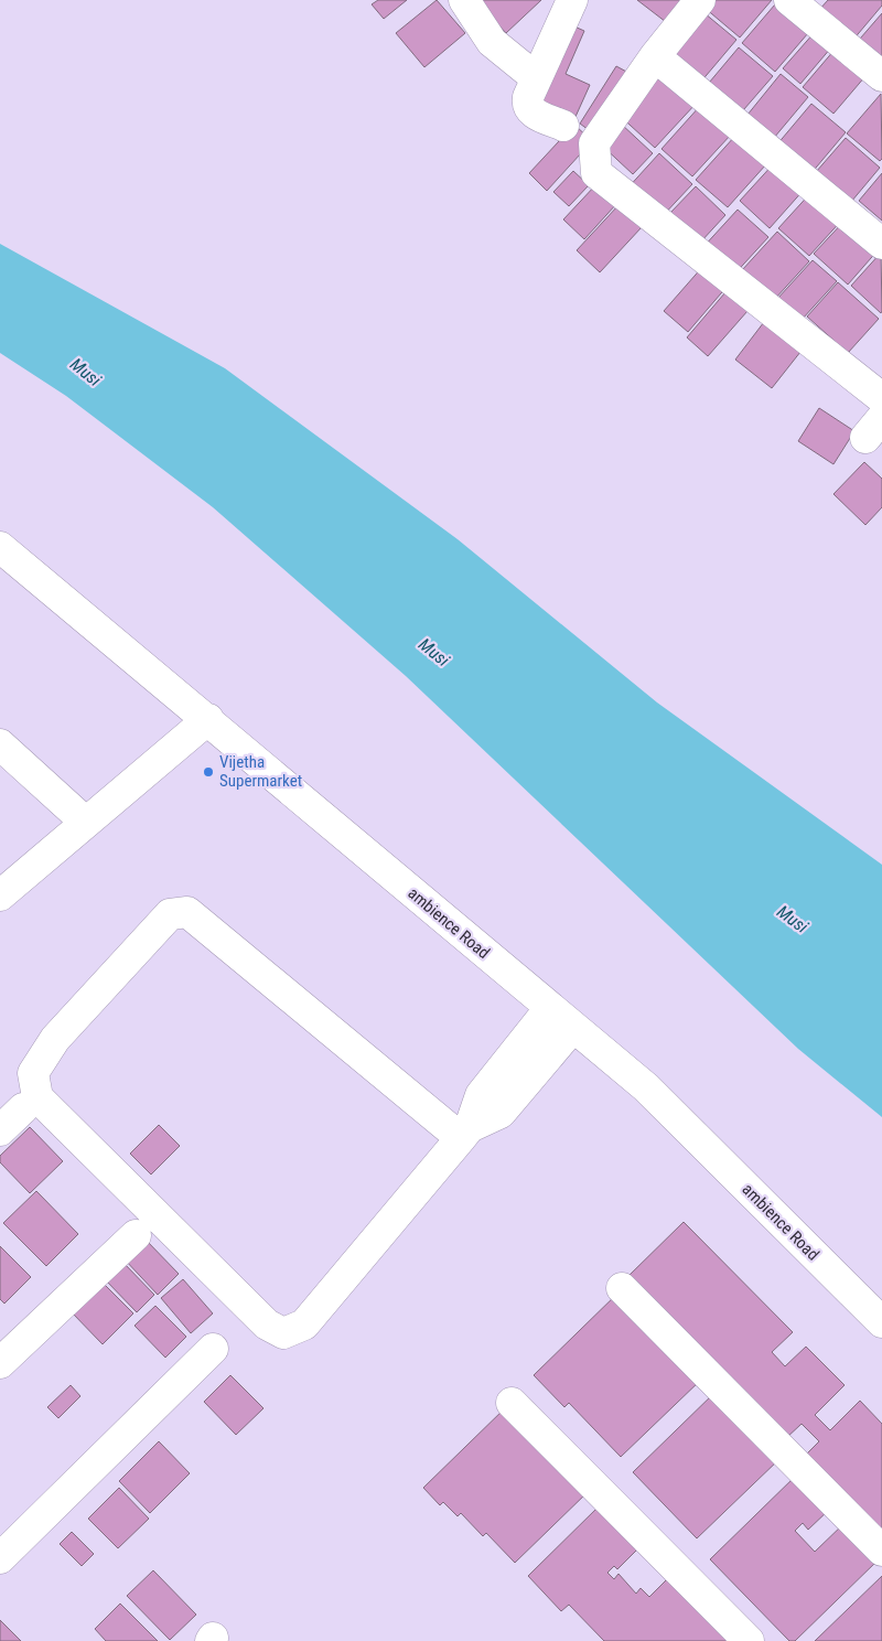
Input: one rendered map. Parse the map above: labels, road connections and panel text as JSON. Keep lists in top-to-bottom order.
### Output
{
  "streets": {
    "street": ["ambience Road"]
  },
  "water": ["Musi"],
  "places": ["Vijetha Supermarket"]
}
